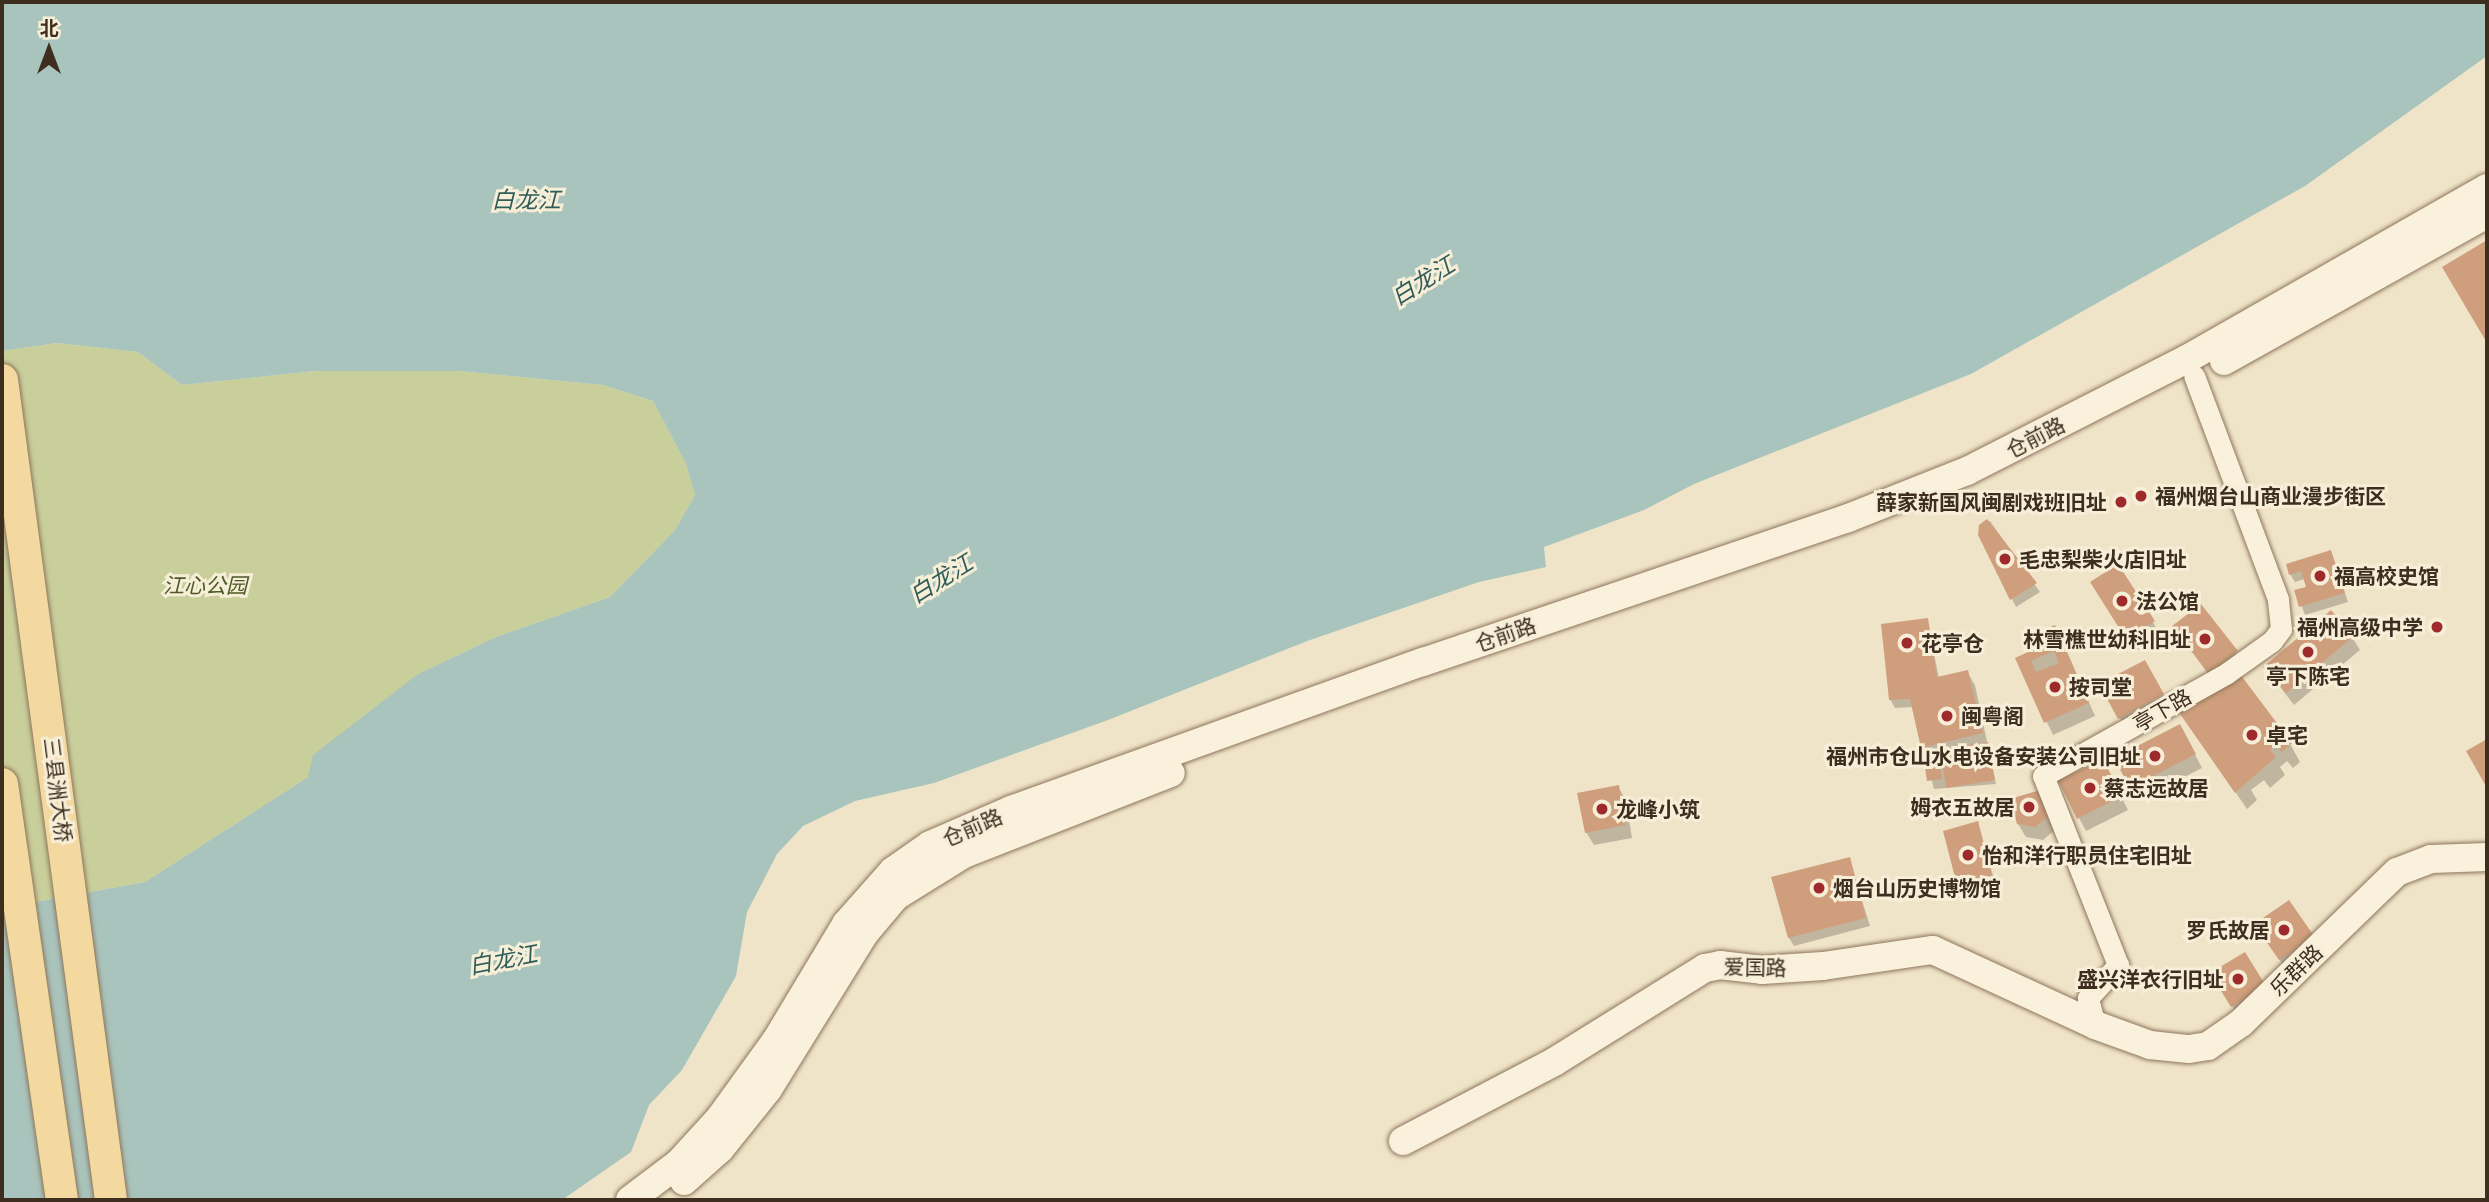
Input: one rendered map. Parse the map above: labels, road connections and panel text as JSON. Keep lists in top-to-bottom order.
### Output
{
  "streets": {
    "main road": ["三县洲大桥"],
    "street": [
      "仓前路",
      "亭下路",
      "爱国路",
      "乐群路"
    ]
  },
  "crossings": [
    ["仓前路", "亭下路"],
    ["亭下路", "爱国路"],
    ["亭下路", "乐群路"],
    ["爱国路", "乐群路"]
  ],
  "water": ["白龙江"],
  "parks": ["江心公园"],
  "places": [
    "福州烟台山商业漫步街区",
    "薛家新国风闽剧戏班旧址",
    "毛忠梨柴火店旧址",
    "福高校史馆",
    "法公馆",
    "福州高级中学",
    "林雪樵世幼科旧址",
    "花亭仓",
    "亭下陈宅",
    "按司堂",
    "闽粤阁",
    "卓宅",
    "福州市仓山水电设备安装公司旧址",
    "蔡志远故居",
    "姆衣五故居",
    "龙峰小筑",
    "怡和洋行职员住宅旧址",
    "烟台山历史博物馆",
    "罗氏故居",
    "盛兴洋衣行旧址"
  ],
  "north": "top"
}
